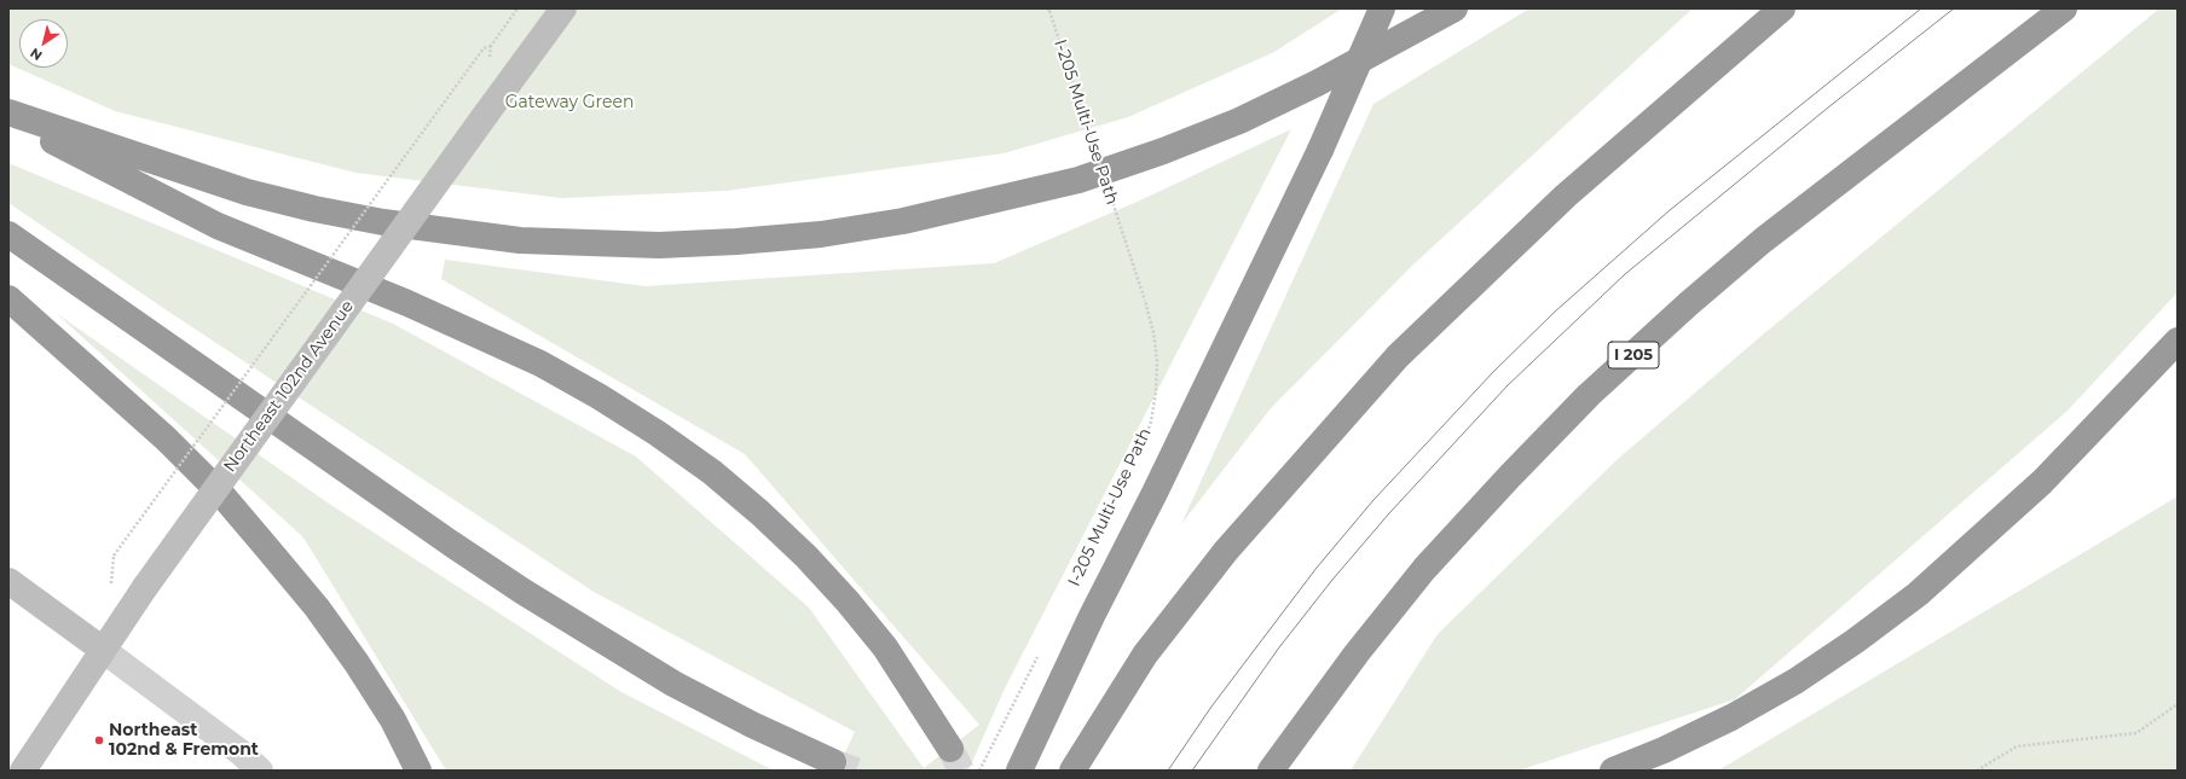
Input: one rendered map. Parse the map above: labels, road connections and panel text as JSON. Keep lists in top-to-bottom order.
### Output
{
  "streets": {
    "highway": ["I 205"],
    "main road": ["Northeast 102nd Avenue"],
    "path": ["I-205 Multi-Use Path"]
  },
  "parks": ["Gateway Green"],
  "places": ["Northeast 102nd & Fremont"],
  "north": "bottom left"
}
